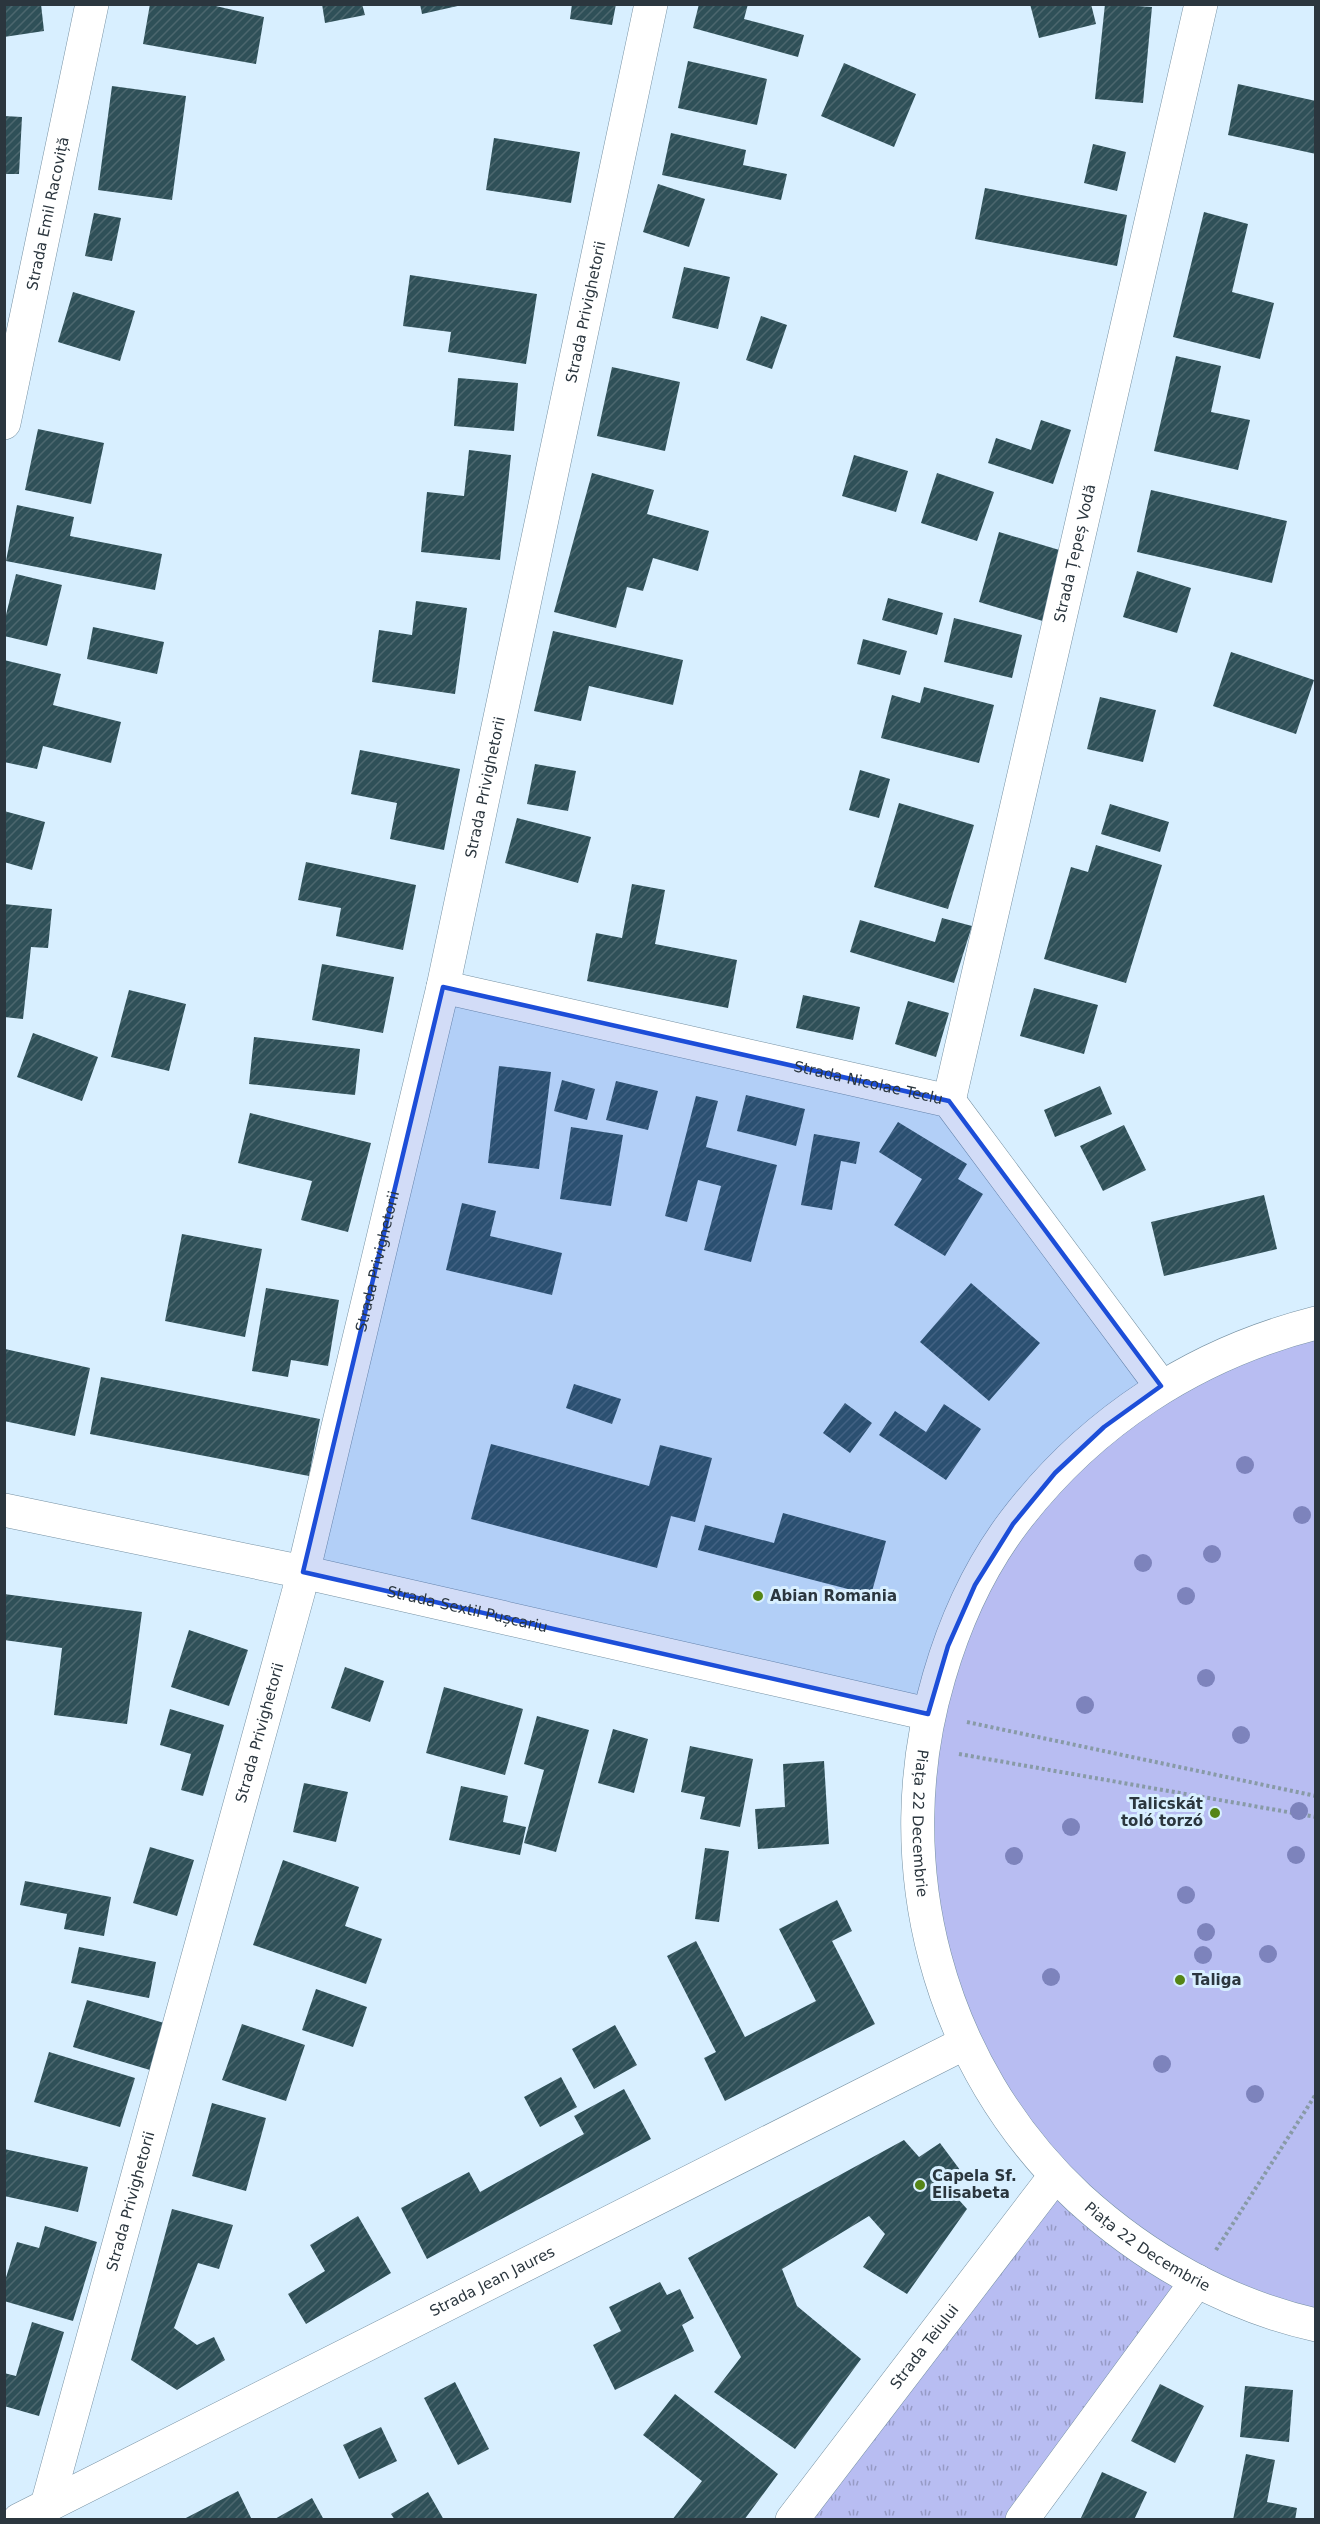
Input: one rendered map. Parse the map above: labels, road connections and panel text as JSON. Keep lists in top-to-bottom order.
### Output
{
  "streets": {
    "street": [
      "Strada Emil Racoviță",
      "Strada Privighetorii",
      "Strada Țepeș Vodă",
      "Strada Nicolae Teclu",
      "Strada Sextil Pușcariu",
      "Piața 22 Decembrie",
      "Strada Jean Jaures",
      "Strada Teiului"
    ]
  },
  "crossings": [
    ["Strada Privighetorii", "Strada Nicolae Teclu"],
    ["Strada Privighetorii", "Strada Sextil Pușcariu"],
    ["Strada Privighetorii", "Strada Jean Jaures"],
    ["Strada Țepeș Vodă", "Strada Nicolae Teclu"],
    ["Strada Nicolae Teclu", "Piața 22 Decembrie"],
    ["Strada Sextil Pușcariu", "Piața 22 Decembrie"],
    ["Piața 22 Decembrie", "Strada Jean Jaures"],
    ["Piața 22 Decembrie", "Strada Teiului"]
  ],
  "places": [
    "Abian Romania",
    "Talicskát toló torzó",
    "Taliga",
    "Capela Sf. Elisabeta"
  ]
}
